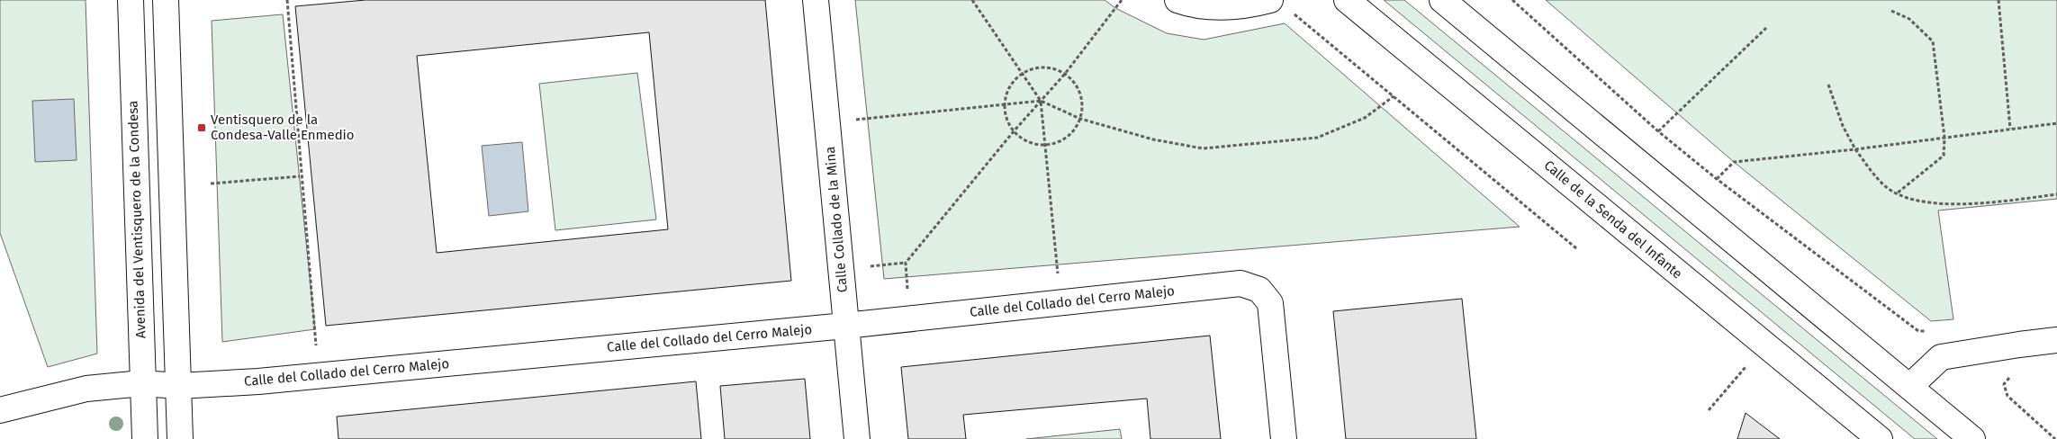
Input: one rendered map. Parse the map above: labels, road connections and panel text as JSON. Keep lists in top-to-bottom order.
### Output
{
  "streets": {
    "street": [
      "Avenida del Ventisquero de la Condesa",
      "Calle Collado de la Mina",
      "Calle de la Senda del Infante",
      "Calle del Collado del Cerro Malejo"
    ]
  },
  "crossings": [
    ["Avenida del Ventisquero de la Condesa", "Calle del Collado del Cerro Malejo"],
    ["Calle Collado de la Mina", "Calle del Collado del Cerro Malejo"]
  ],
  "places": {
    "transit": ["Ventisquero de la Condesa-Valle Enmedio"]
  }
}
